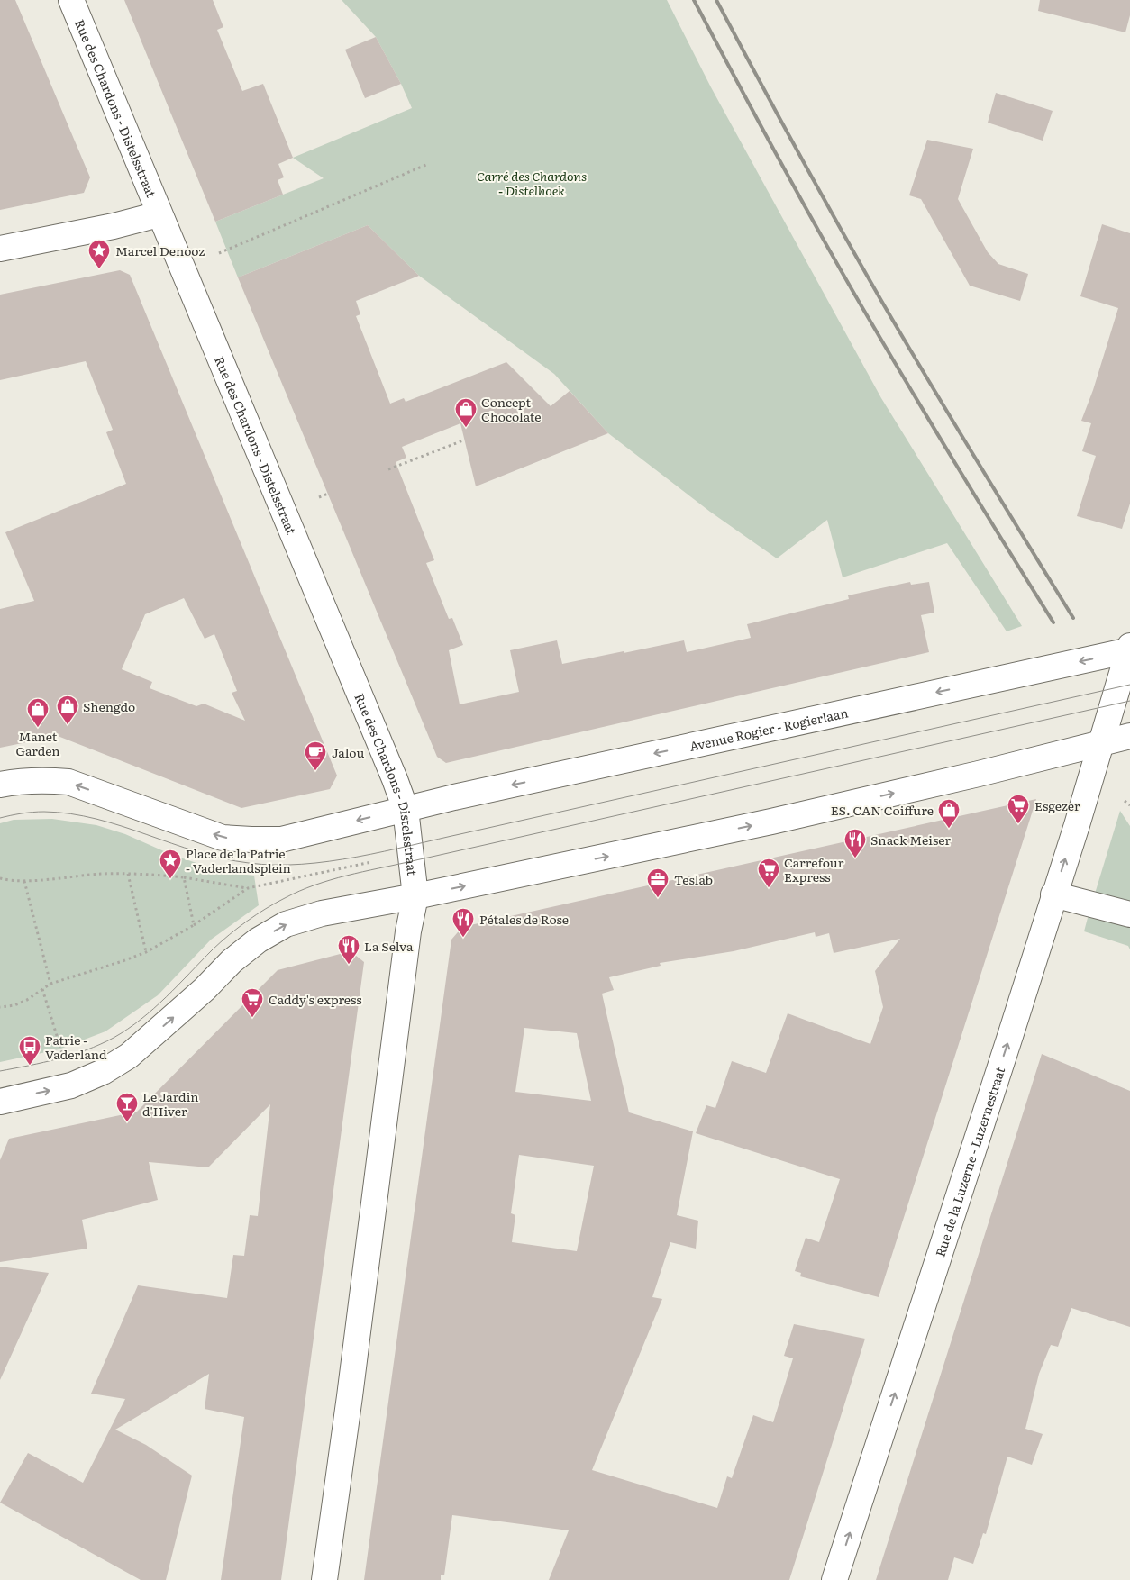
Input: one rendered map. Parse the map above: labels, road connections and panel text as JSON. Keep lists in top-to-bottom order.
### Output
{
  "streets": {
    "street": ["Rue des Chardons - Distelsstraat", "Avenue Rogier - Rogierlaan", "Rue de la Luzerne - Luzernestraat"]
  },
  "crossings": [
    ["Rue des Chardons - Distelsstraat", "Avenue Rogier - Rogierlaan"],
    ["Avenue Rogier - Rogierlaan", "Rue de la Luzerne - Luzernestraat"]
  ],
  "one_way": ["Rue de la Luzerne - Luzernestraat"],
  "parks": ["Carré des Chardons - Distelhoek"],
  "places": {
    "place": ["Marcel Denooz", "Place de la Patrie - Vaderlandsplein"],
    "shop": [
      "Concept Chocolate",
      "Shengdo",
      "Manet Garden",
      "ES. CAN Coiffure"
    ],
    "cafe": ["Jalou"],
    "supermarket": ["Esgezer", "Carrefour Express", "Caddy's express"],
    "restaurant": ["Snack Meiser", "Pétales de Rose", "La Selva"],
    "office": ["Teslab"],
    "bus stop": ["Patrie - Vaderland"],
    "bar": ["Le Jardin d'Hiver"]
  }
}
